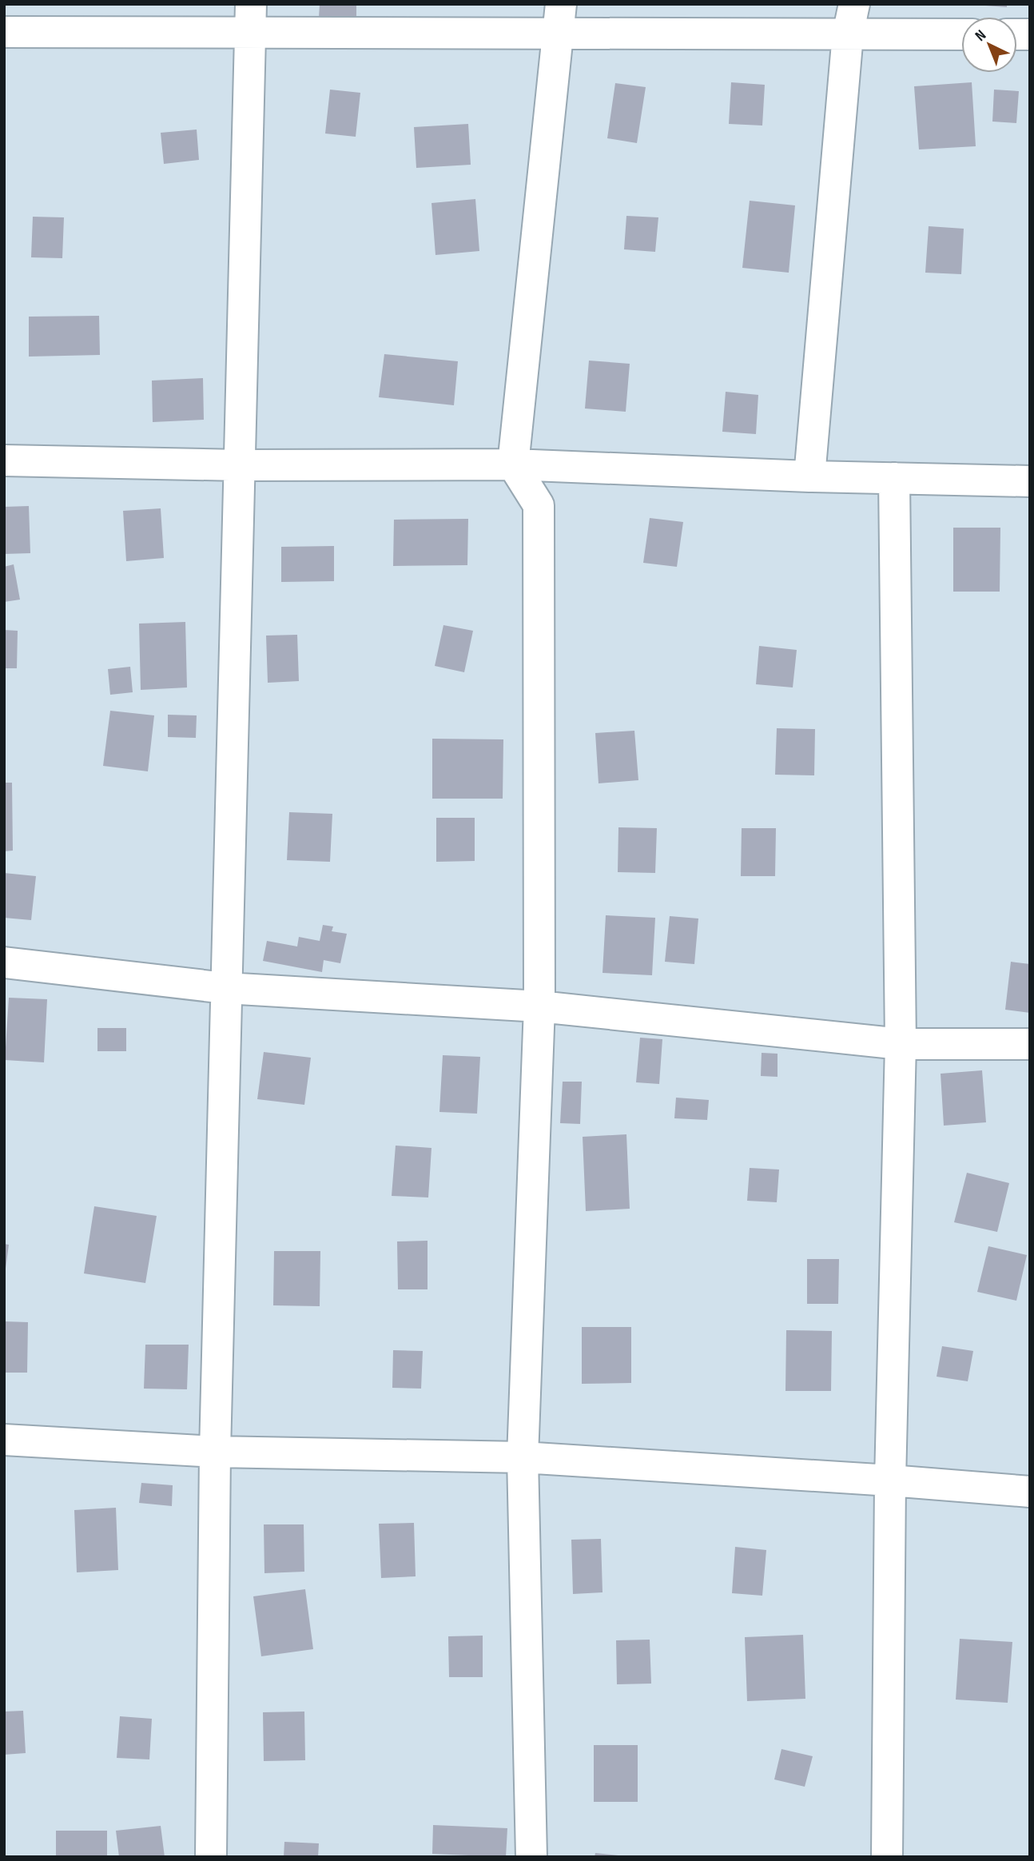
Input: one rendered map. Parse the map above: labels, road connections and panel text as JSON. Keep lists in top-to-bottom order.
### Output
{
  "north": "top left"
}
